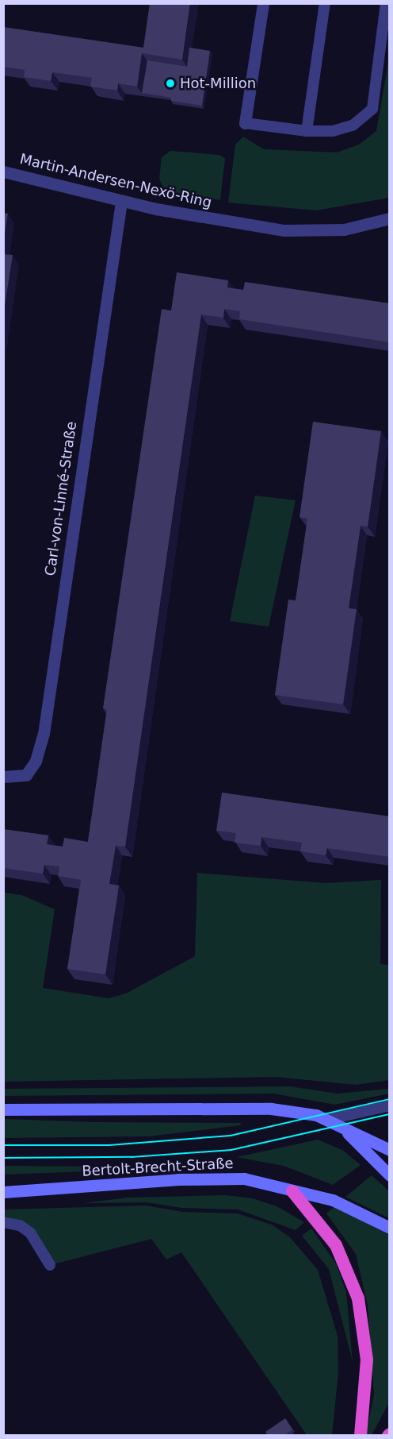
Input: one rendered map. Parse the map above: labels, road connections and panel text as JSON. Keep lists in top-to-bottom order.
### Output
{
  "streets": {
    "main road": ["Bertolt-Brecht-Straße"],
    "street": ["Martin-Andersen-Nexö-Ring", "Carl-von-Linné-Straße"]
  },
  "crossings": [
    ["Martin-Andersen-Nexö-Ring", "Carl-von-Linné-Straße"]
  ],
  "places": ["Hot-Million"]
}
